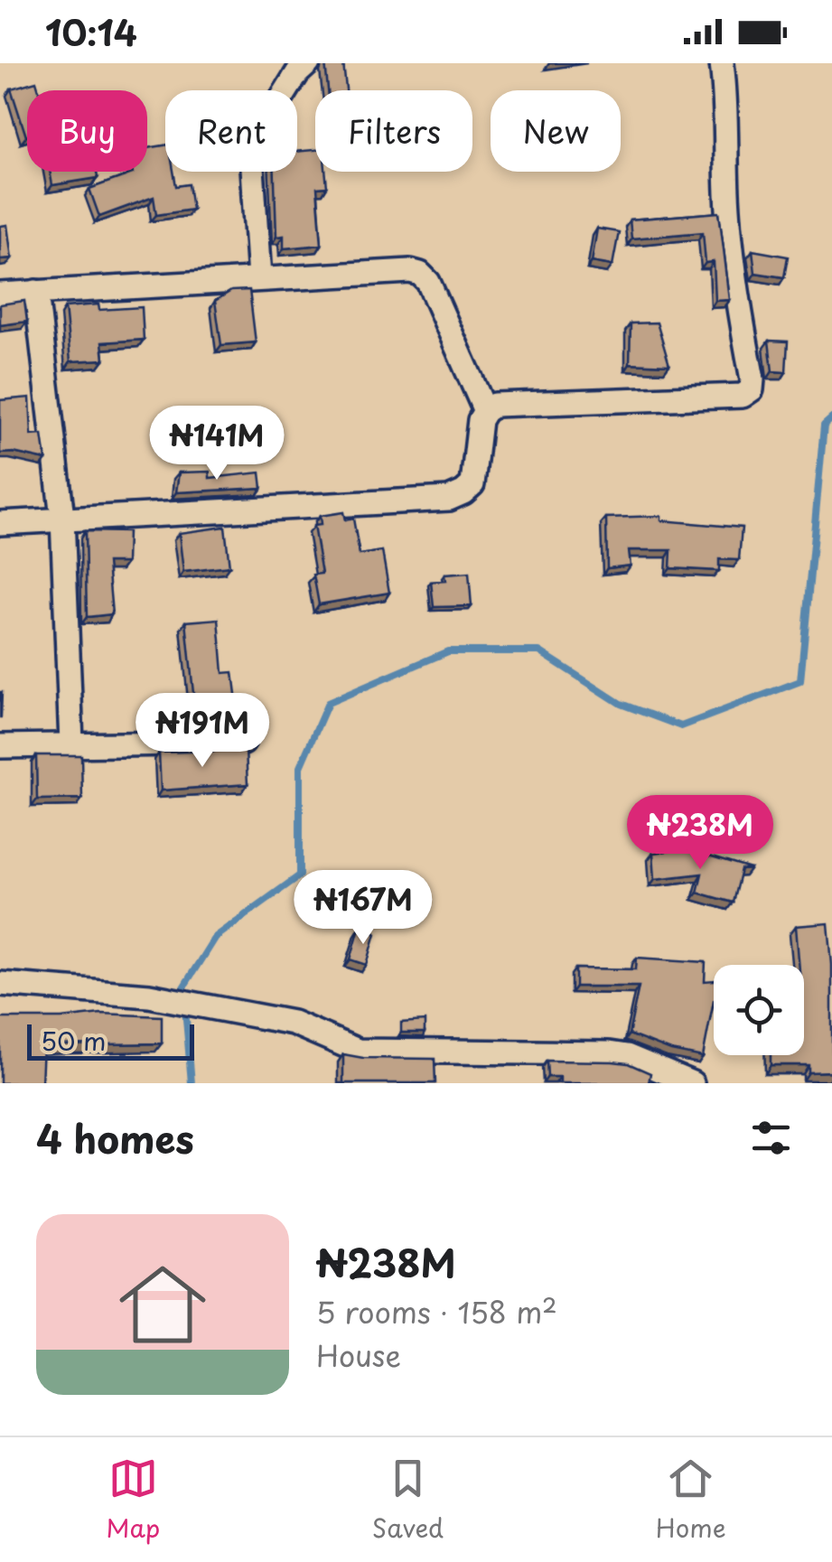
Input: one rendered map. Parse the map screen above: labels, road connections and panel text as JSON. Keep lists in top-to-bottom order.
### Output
{
  "scale_bar": "50 m",
  "page": {
    "status": "10:14",
    "chip": [
      "Buy",
      "Rent",
      "Filters",
      "New"
    ],
    "price": [
      "₦141M",
      "₦191M",
      "₦238M",
      "₦167M"
    ],
    "scale": "50 m",
    "heading": "4 homes",
    "list": [
      {
        "name": "₦238M",
        "note": "5 rooms · 158 m² · House"
      }
    ],
    "tabs": ["Map", "Saved", "Home"]
  }
}
